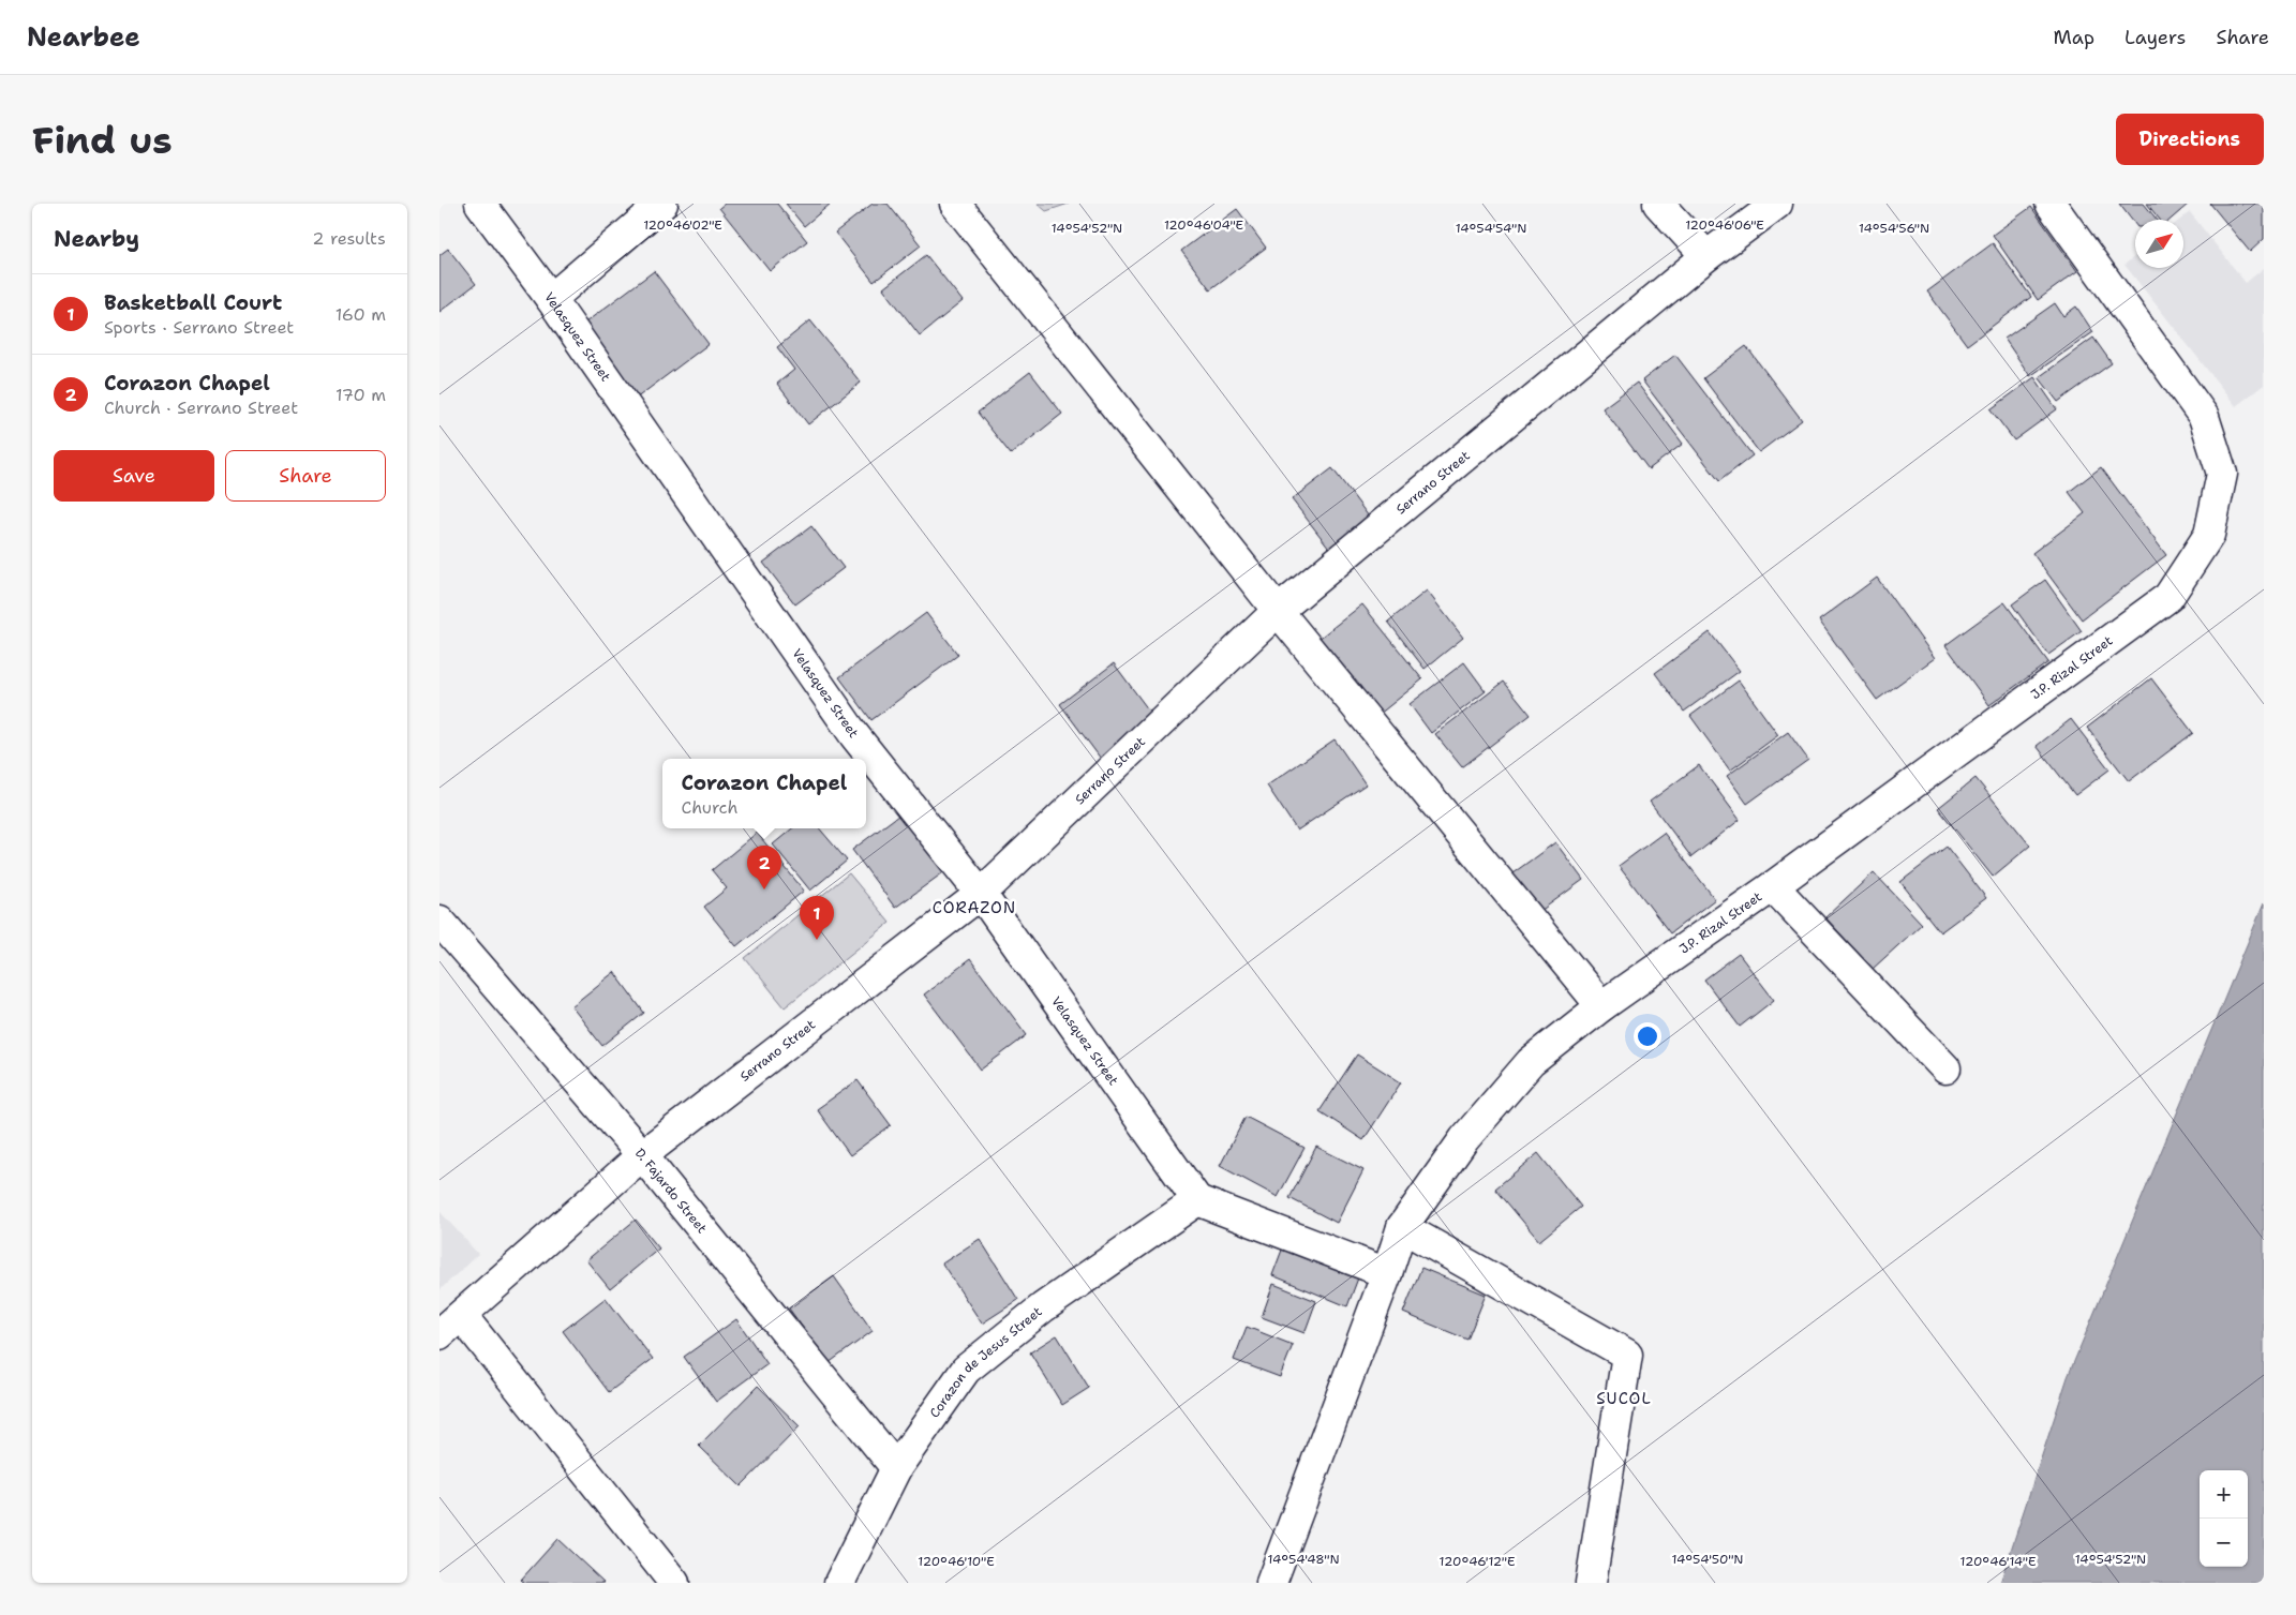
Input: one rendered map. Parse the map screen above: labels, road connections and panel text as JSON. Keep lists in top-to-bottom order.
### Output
{
  "streets": {
    "street": [
      "Velasquez Street",
      "Serrano Street",
      "J.P. Rizal Street",
      "D. Fajardo Street",
      "Corazon de Jesus Street"
    ]
  },
  "crossings": [
    ["Velasquez Street", "Serrano Street"],
    ["Velasquez Street", "Corazon de Jesus Street"],
    ["Serrano Street", "D. Fajardo Street"],
    ["D. Fajardo Street", "Corazon de Jesus Street"]
  ],
  "districts": ["CORAZON", "SUCOL"],
  "north": "top right",
  "page": {
    "header": "Nearbee",
    "nav": ["Map", "Layers", "Share"],
    "buttons": [
      "Directions",
      ["Save", "Share"]
    ],
    "title": "Find us",
    "heading": ["Nearby", "2 results"],
    "list": [
      {
        "mark": "1",
        "name": "Basketball Court",
        "note": "Sports · Serrano Street",
        "value": "160 m"
      },
      {
        "mark": "2",
        "name": "Corazon Chapel",
        "note": "Church · Serrano Street",
        "value": "170 m"
      }
    ],
    "popup": ["Corazon Chapel", "Church"],
    "pins": ["2", "1"],
    "map_buttons": ["+", "−"]
  },
  "coordinates": [
    "120°46'02\"E",
    "120°46'04\"E",
    "120°46'06\"E",
    "14°54'52\"N",
    "14°54'54\"N",
    "14°54'56\"N",
    "14°54'48\"N",
    "14°54'50\"N",
    "120°46'10\"E",
    "120°46'12\"E",
    "120°46'14\"E"
  ]
}
